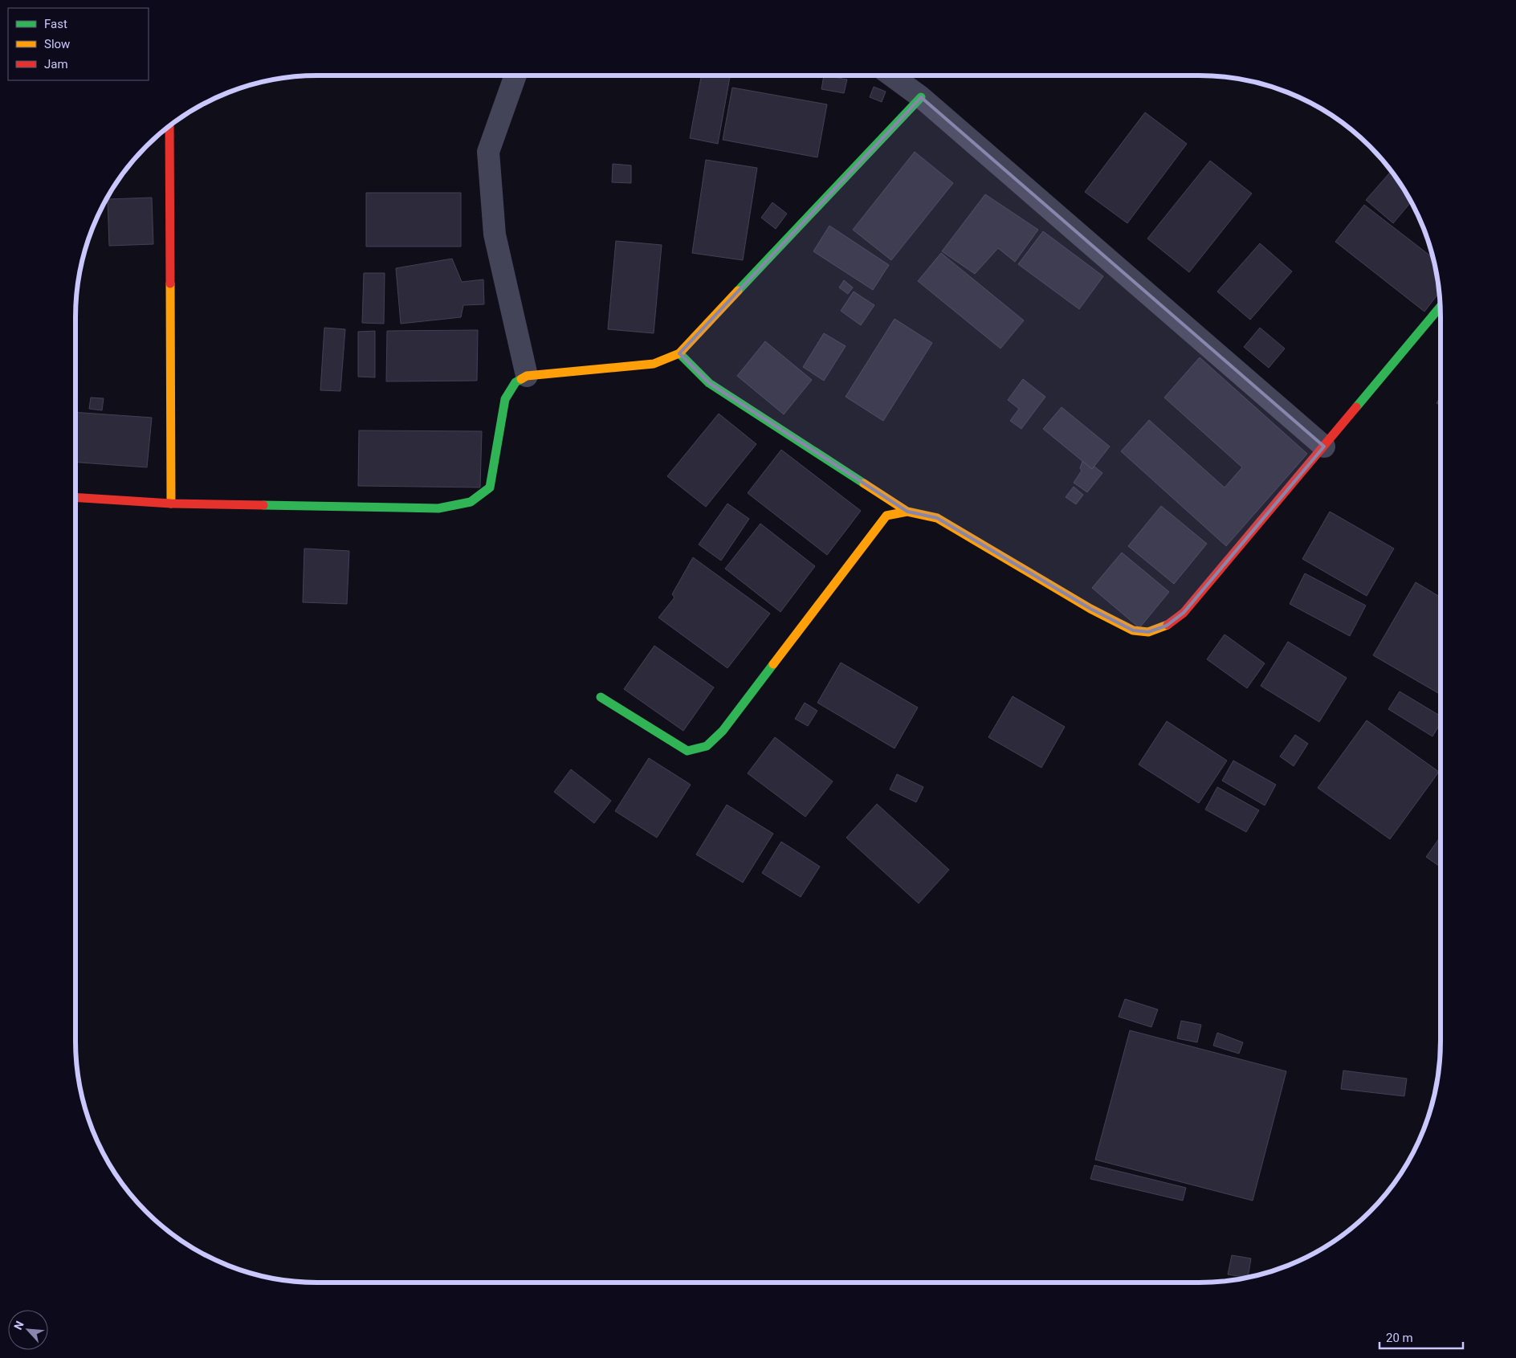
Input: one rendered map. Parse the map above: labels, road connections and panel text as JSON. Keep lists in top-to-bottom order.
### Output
{
  "legend": ["Fast", "Slow", "Jam"],
  "scale_bar": "20 m",
  "north": "top left"
}
